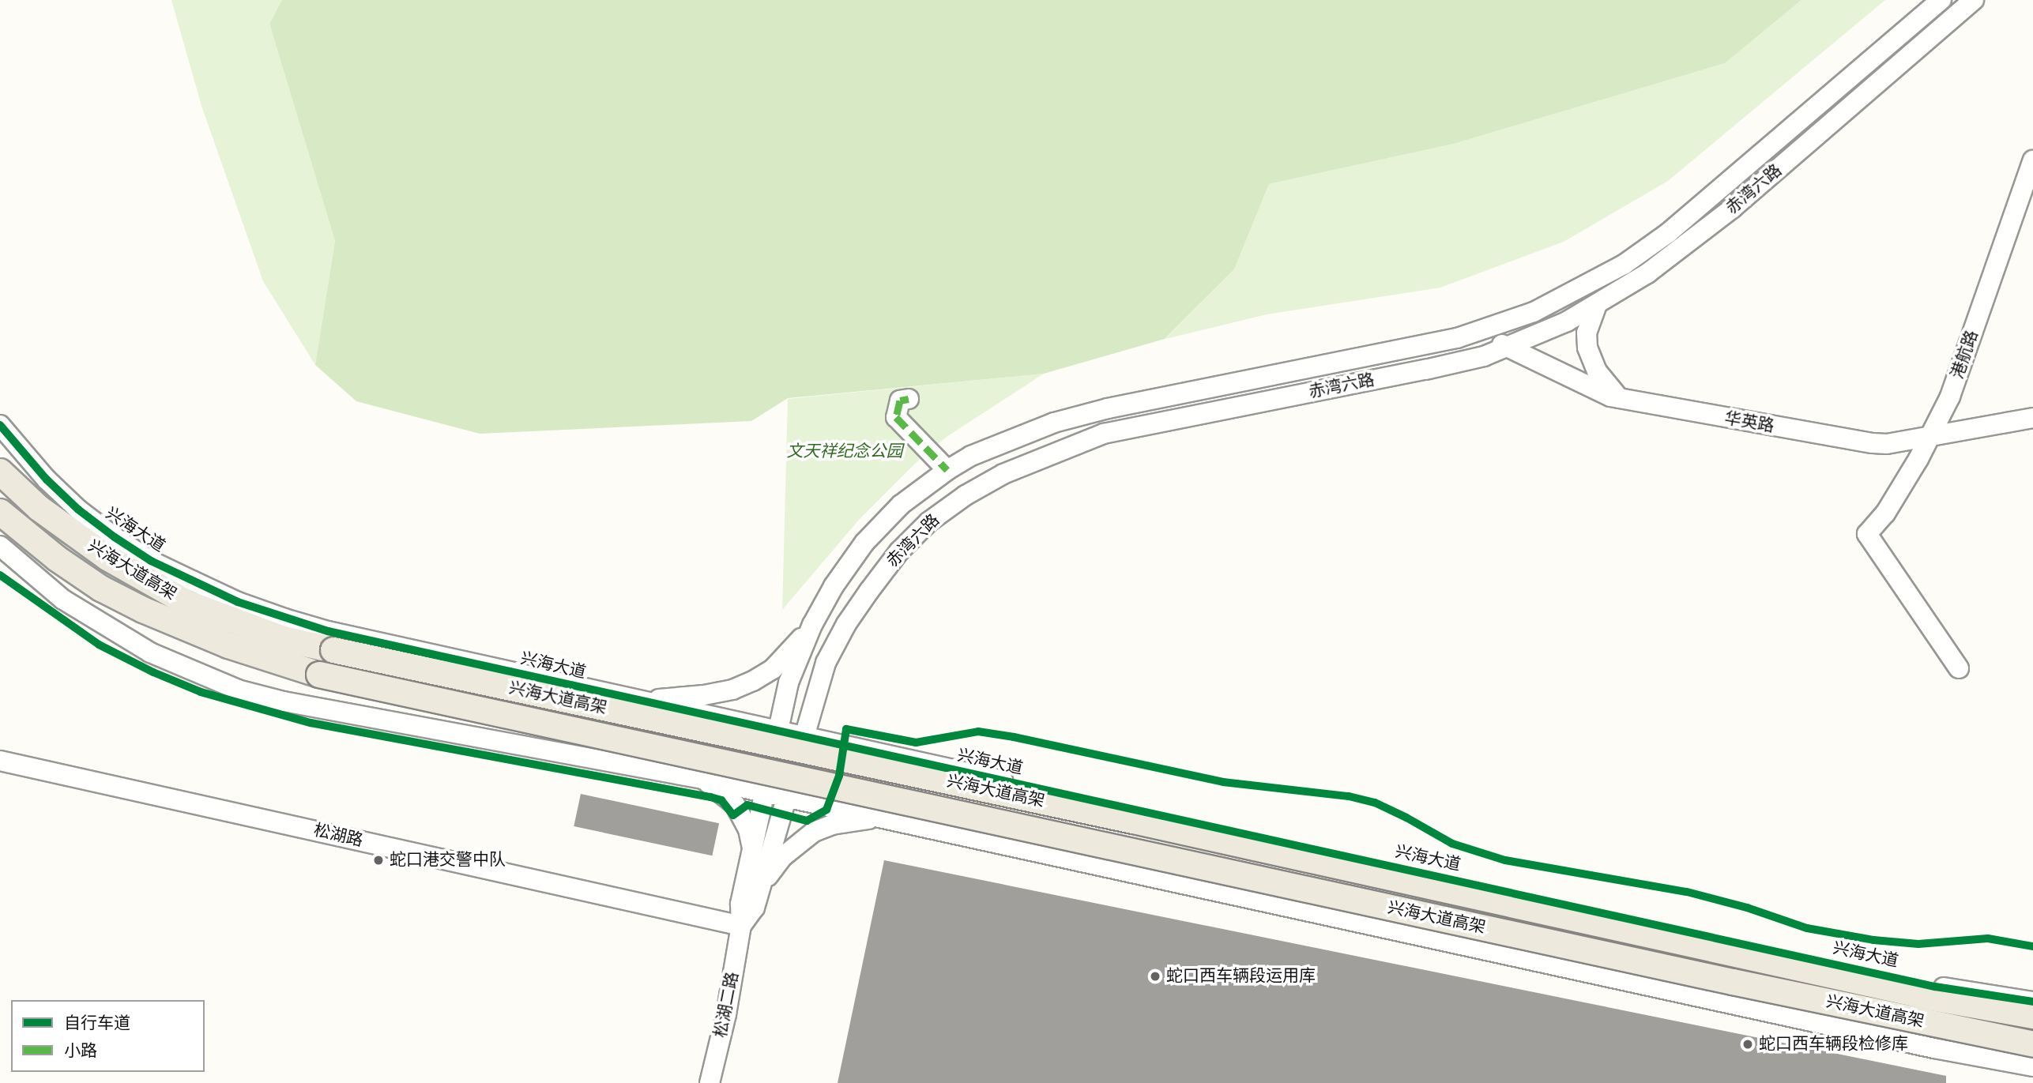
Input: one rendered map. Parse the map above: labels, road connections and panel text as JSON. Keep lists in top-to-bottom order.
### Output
{
  "streets": {
    "main road": ["兴海大道高架"],
    "street": [
      "赤湾六路",
      "港航路",
      "华英路",
      "兴海大道",
      "松湖路",
      "松湖二路"
    ]
  },
  "crossings": [
    ["赤湾六路", "华英路"],
    ["赤湾六路", "兴海大道"],
    ["港航路", "华英路"],
    ["松湖路", "松湖二路"]
  ],
  "parks": ["文天祥纪念公园"],
  "places": ["蛇口港交警中队", "蛇口西车辆段运用库", "蛇口西车辆段检修库"],
  "legend": ["自行车道", "小路"]
}
